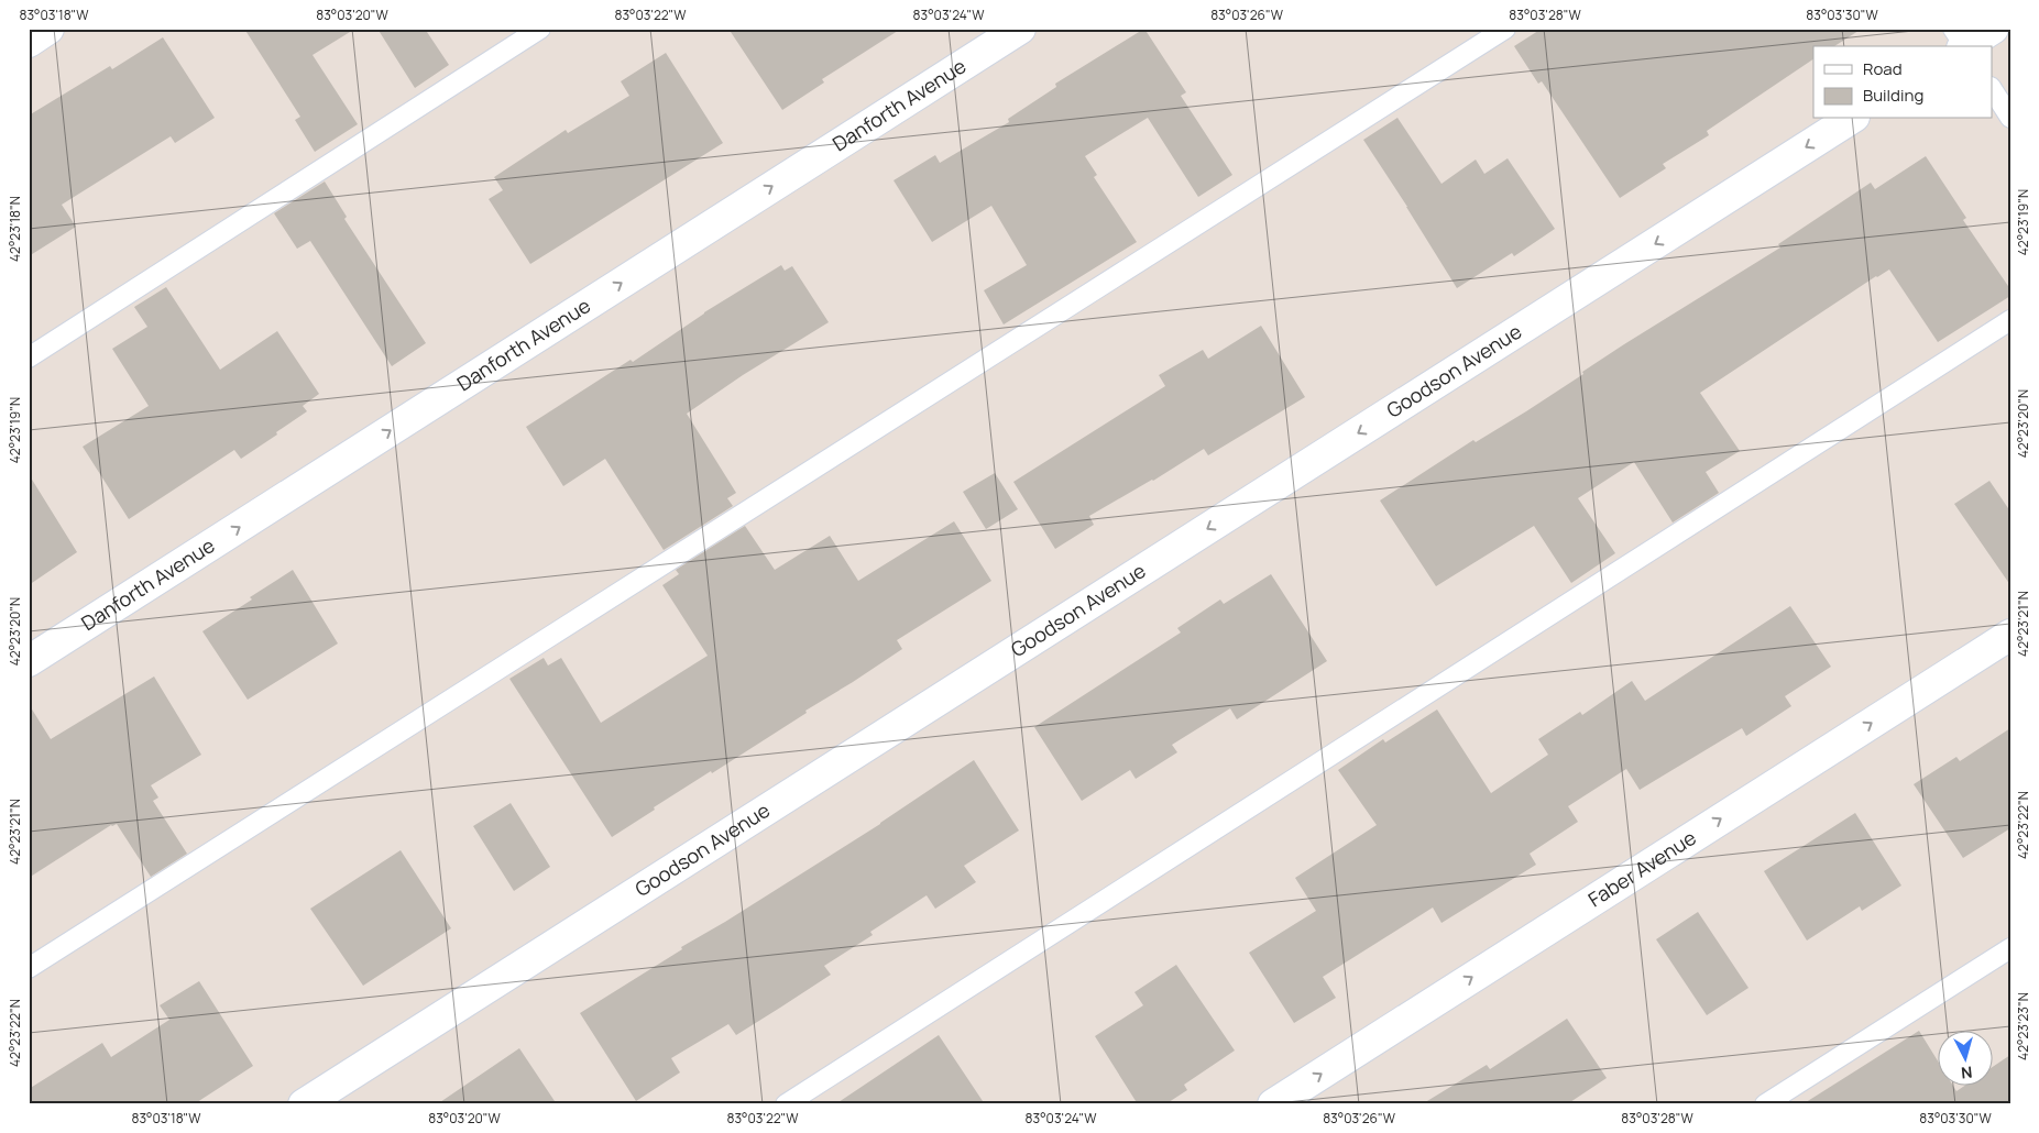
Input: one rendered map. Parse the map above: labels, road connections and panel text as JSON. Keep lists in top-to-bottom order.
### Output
{
  "streets": {
    "street": ["Danforth Avenue", "Goodson Avenue", "Faber Avenue"]
  },
  "one_way": ["Danforth Avenue", "Goodson Avenue", "Faber Avenue"],
  "legend": ["Road", "Building"],
  "north": "bottom",
  "coordinates": [
    "83°03'18\"W",
    "83°03'20\"W",
    "83°03'22\"W",
    "83°03'24\"W",
    "83°03'26\"W",
    "83°03'28\"W",
    "83°03'30\"W",
    "42°23'19\"N",
    "42°23'18\"N",
    "42°23'20\"N",
    "42°23'21\"N",
    "42°23'22\"N",
    "42°23'23\"N"
  ]
}
